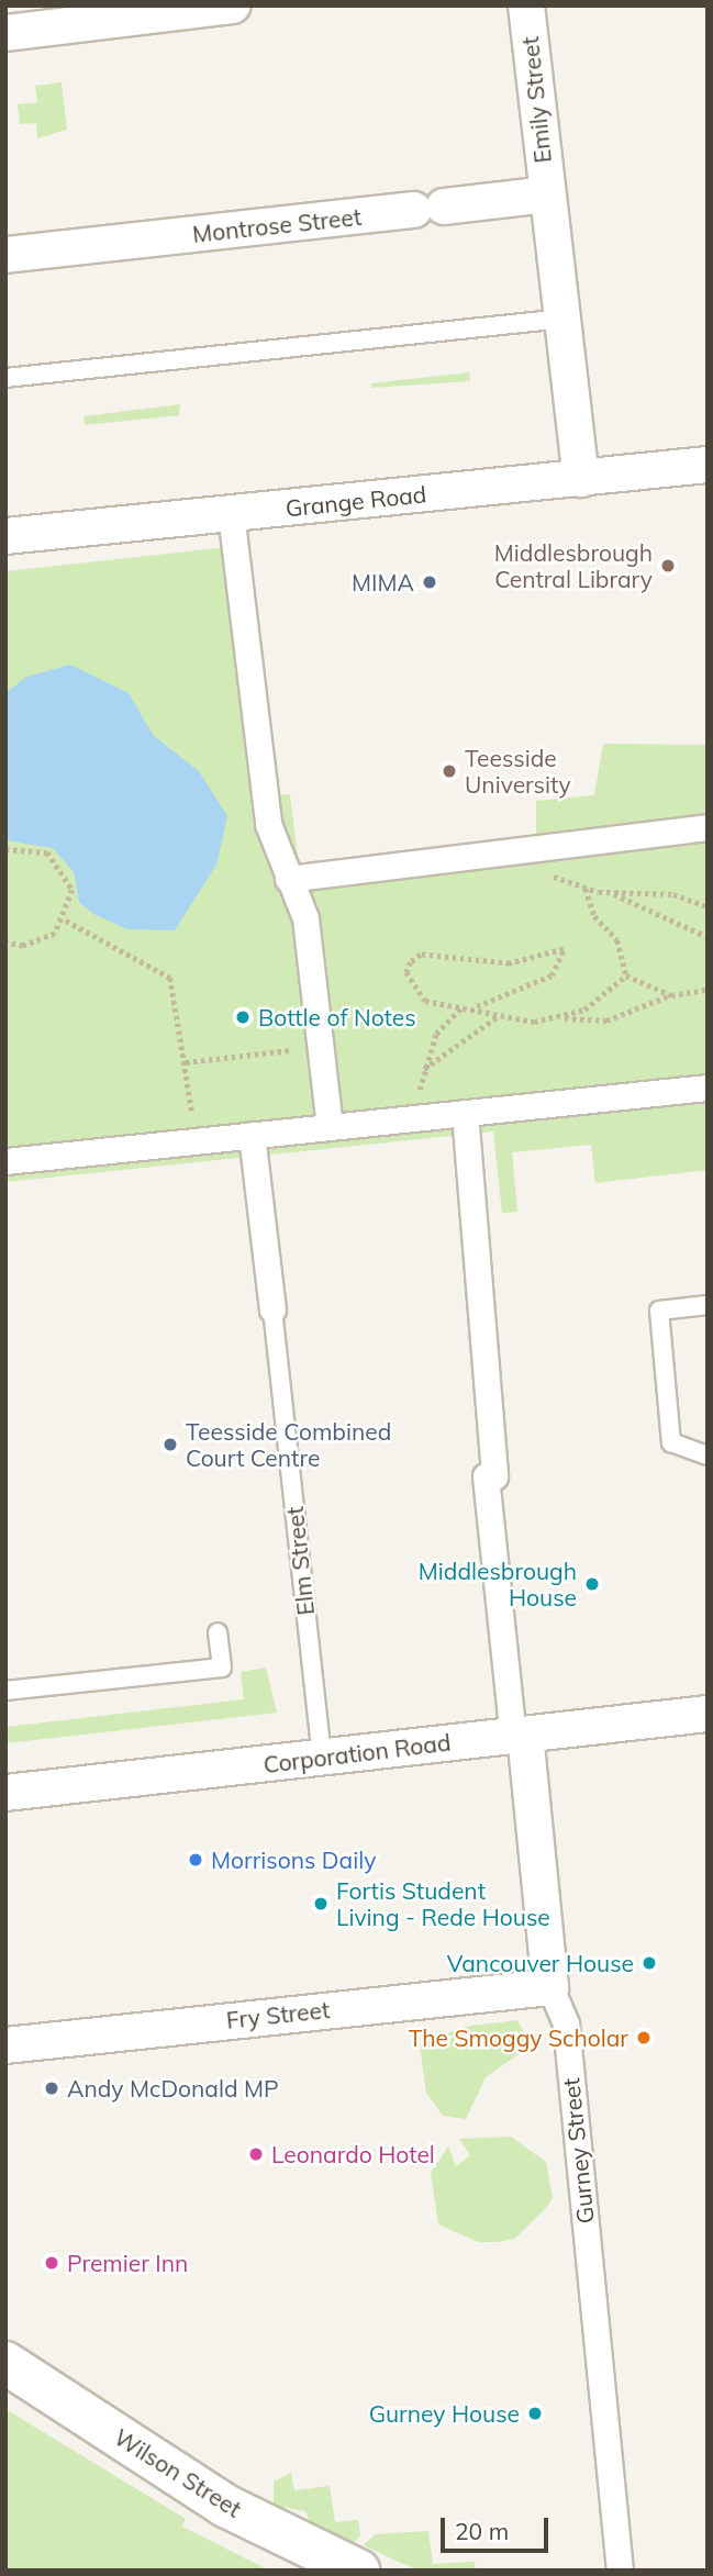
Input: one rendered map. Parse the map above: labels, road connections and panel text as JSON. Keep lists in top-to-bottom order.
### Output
{
  "streets": {
    "street": [
      "Emily Street",
      "Montrose Street",
      "Grange Road",
      "Elm Street",
      "Corporation Road",
      "Fry Street",
      "Gurney Street",
      "Wilson Street"
    ]
  },
  "crossings": [
    ["Emily Street", "Montrose Street"],
    ["Emily Street", "Grange Road"],
    ["Elm Street", "Corporation Road"],
    ["Corporation Road", "Gurney Street"],
    ["Fry Street", "Gurney Street"]
  ],
  "places": [
    "Middlesbrough Central Library",
    "MIMA",
    "Teesside University",
    "Bottle of Notes",
    "Teesside Combined Court Centre",
    "Middlesbrough House",
    "Morrisons Daily",
    "Fortis Student Living - Rede House",
    "Vancouver House",
    "The Smoggy Scholar",
    "Andy McDonald MP",
    "Leonardo Hotel",
    "Premier Inn",
    "Gurney House"
  ],
  "scale_bar": "20 m"
}
